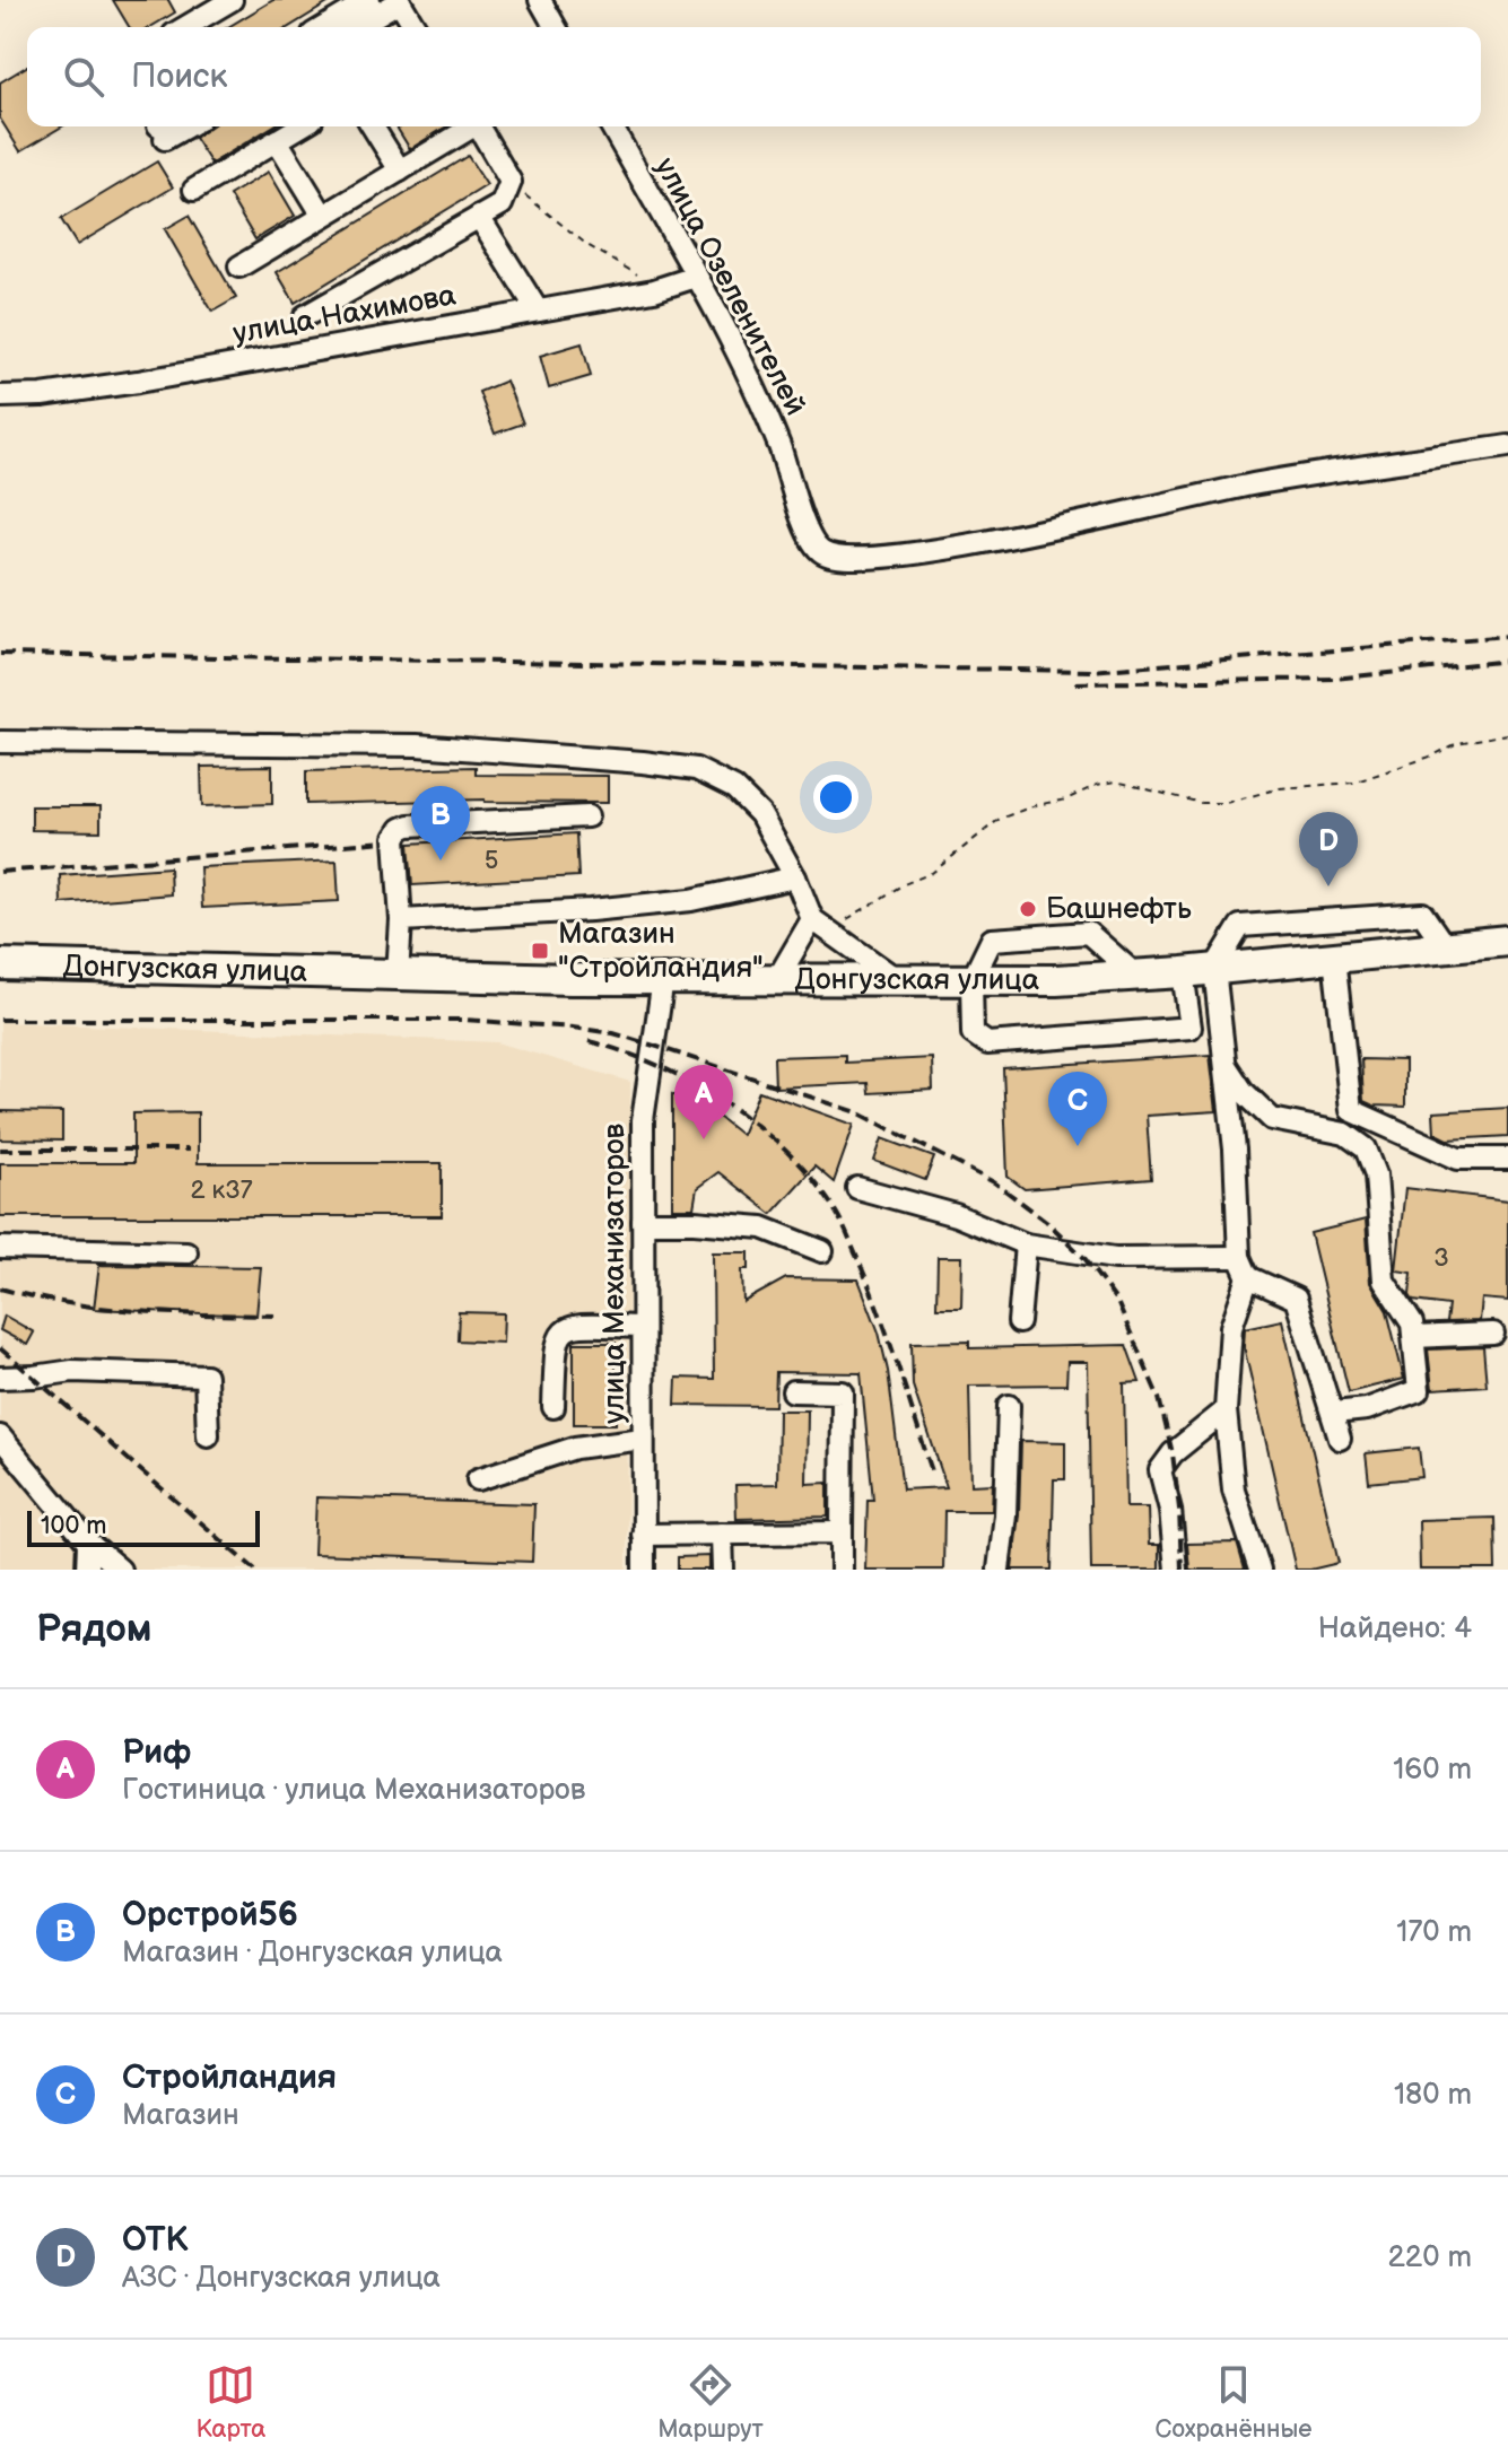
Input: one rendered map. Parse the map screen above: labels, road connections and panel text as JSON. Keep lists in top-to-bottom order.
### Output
{
  "streets": {
    "highway": ["Донгузская улица"],
    "street": ["улица Озеленителей", "улица Нахимова", "улица Механизаторов"]
  },
  "crossings": [
    ["улица Озеленителей", "улица Нахимова"],
    ["Донгузская улица", "улица Механизаторов"]
  ],
  "places": {
    "other": ["Башнефть"],
    "transit": ["Магазин \"Стройландия\""]
  },
  "house_numbers": ["5", "2 к37", "3"],
  "scale_bar": "100 m",
  "page": {
    "search": "Поиск",
    "pins": [
      "B",
      "D",
      "A",
      "C"
    ],
    "scale": "100 m",
    "heading": ["Рядом", "Найдено: 4"],
    "list": [
      {
        "mark": "A",
        "name": "Риф",
        "note": "Гостиница · улица Механизаторов",
        "value": "160 m"
      },
      {
        "mark": "B",
        "name": "Орстрой56",
        "note": "Магазин · Донгузская улица",
        "value": "170 m"
      },
      {
        "mark": "C",
        "name": "Стройландия",
        "note": "Магазин",
        "value": "180 m"
      },
      {
        "mark": "D",
        "name": "ОТК",
        "note": "АЗС · Донгузская улица",
        "value": "220 m"
      }
    ],
    "nav": ["Карта", "Маршрут", "Сохранённые"]
  }
}
